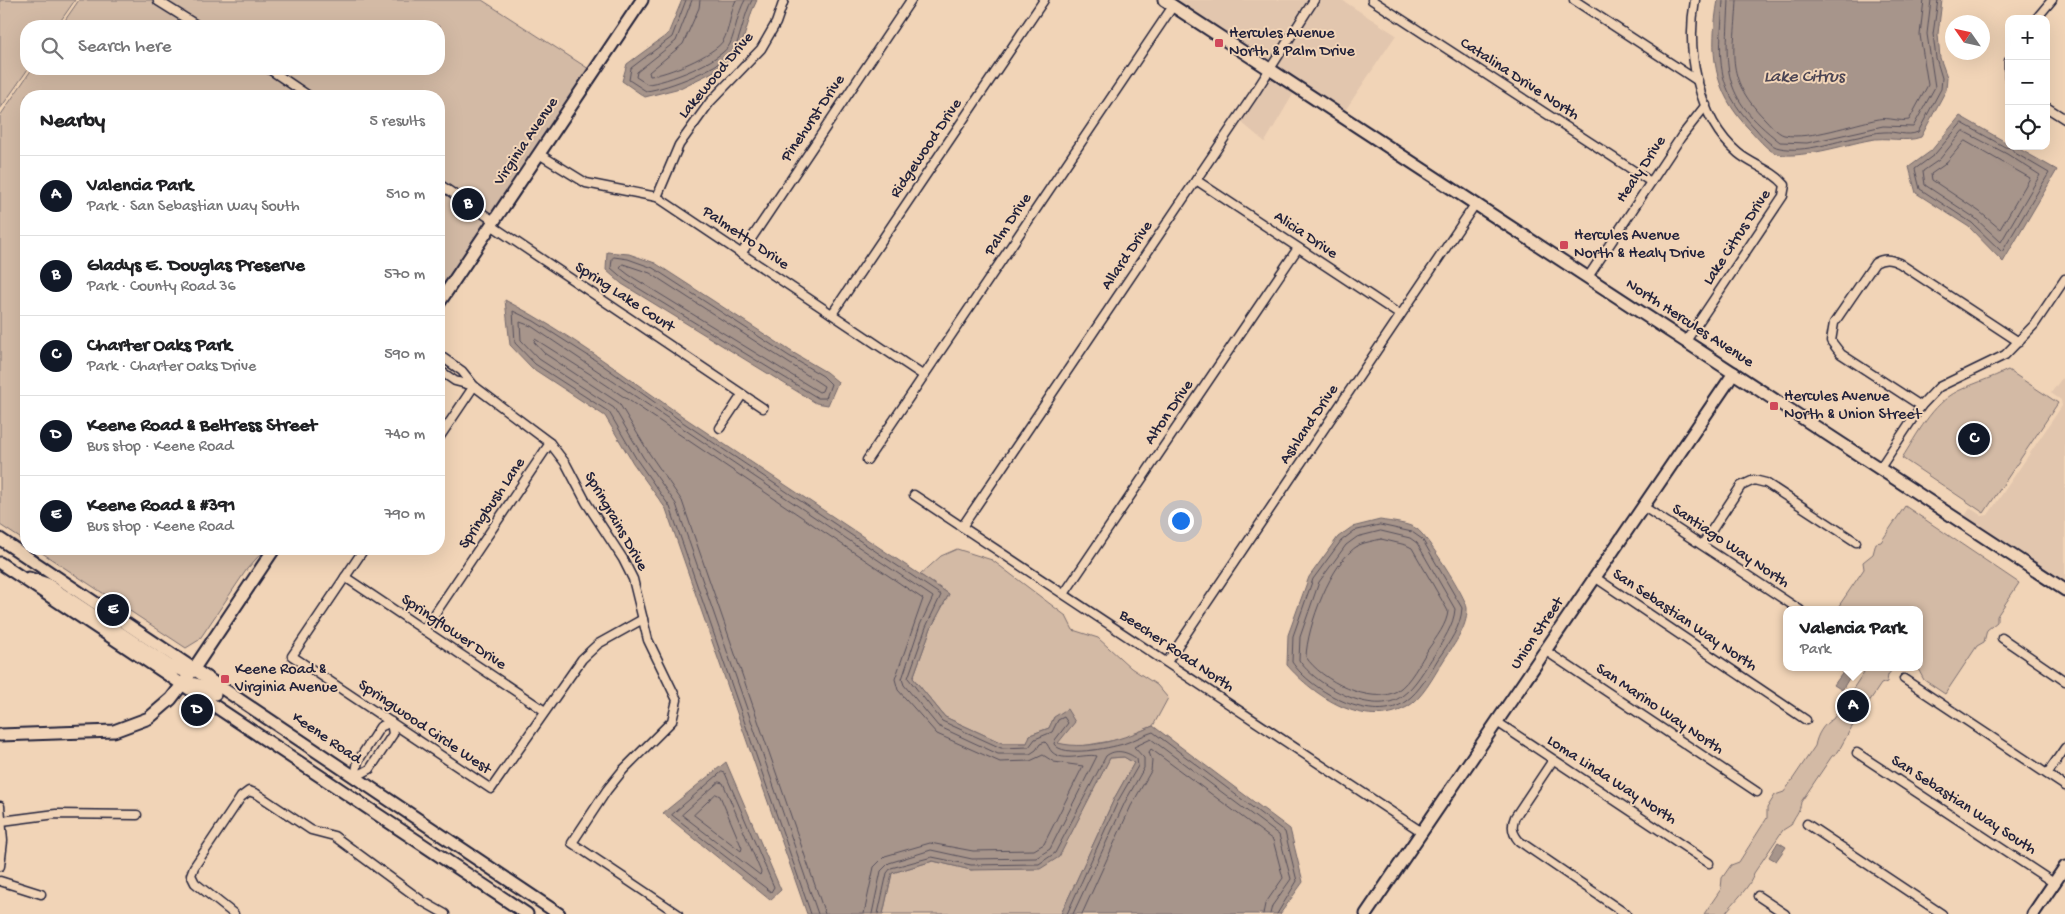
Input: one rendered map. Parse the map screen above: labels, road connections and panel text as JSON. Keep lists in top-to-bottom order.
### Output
{
  "streets": {
    "street": [
      "Lakewood Drive",
      "Catalina Drive North",
      "Pinehurst Drive",
      "Virginia Avenue",
      "Ridgewood Drive",
      "Healy Drive",
      "Palm Drive",
      "Alicia Drive",
      "Lake Citrus Drive",
      "Palmetto Drive",
      "Allard Drive",
      "Spring Lake Court",
      "North Hercules Avenue",
      "Alton Drive",
      "Ashland Drive",
      "Springbush Lane",
      "Springrains Drive",
      "Santiago Way North",
      "San Sebastian Way North",
      "Springflower Drive",
      "Union Street",
      "Beecher Road North",
      "San Marino Way North",
      "Springwood Circle West",
      "Keene Road",
      "Loma Linda Way North",
      "San Sebastian Way South"
    ]
  },
  "crossings": [
    ["Lakewood Drive", "Palmetto Drive"],
    ["Catalina Drive North", "Healy Drive"],
    ["Pinehurst Drive", "Palmetto Drive"],
    ["Virginia Avenue", "Palmetto Drive"],
    ["Virginia Avenue", "Spring Lake Court"],
    ["Ridgewood Drive", "Palmetto Drive"],
    ["Healy Drive", "Lake Citrus Drive"],
    ["Healy Drive", "North Hercules Avenue"],
    ["Palm Drive", "Palmetto Drive"],
    ["Palm Drive", "North Hercules Avenue"],
    ["Alicia Drive", "Allard Drive"],
    ["Alicia Drive", "Alton Drive"],
    ["Alicia Drive", "Ashland Drive"],
    ["Lake Citrus Drive", "North Hercules Avenue"],
    ["Allard Drive", "North Hercules Avenue"],
    ["Allard Drive", "Beecher Road North"],
    ["North Hercules Avenue", "Ashland Drive"],
    ["North Hercules Avenue", "Union Street"],
    ["Alton Drive", "Beecher Road North"],
    ["Ashland Drive", "Beecher Road North"],
    ["Springbush Lane", "Springrains Drive"],
    ["Springbush Lane", "Springflower Drive"],
    ["Santiago Way North", "Union Street"],
    ["San Sebastian Way North", "Union Street"],
    ["Springflower Drive", "Springwood Circle West"],
    ["Union Street", "Beecher Road North"],
    ["Union Street", "San Marino Way North"],
    ["Union Street", "Loma Linda Way North"]
  ],
  "water": ["Lake Citrus"],
  "places": {
    "transit": [
      "Hercules Avenue North & Palm Drive",
      "Hercules Avenue North & Healy Drive",
      "Hercules Avenue North & Union Street",
      "Keene Road & Virginia Avenue"
    ]
  },
  "north": "top left",
  "page": {
    "map_buttons": ["+", "−"],
    "search": "Search here",
    "heading": ["Nearby", "5 results"],
    "list": [
      {
        "mark": "A",
        "name": "Valencia Park",
        "note": "Park · San Sebastian Way South",
        "value": "510 m"
      },
      {
        "mark": "B",
        "name": "Gladys E. Douglas Preserve",
        "note": "Park · County Road 36",
        "value": "570 m"
      },
      {
        "mark": "C",
        "name": "Charter Oaks Park",
        "note": "Park · Charter Oaks Drive",
        "value": "590 m"
      },
      {
        "mark": "D",
        "name": "Keene Road & Beltress Street",
        "note": "Bus stop · Keene Road",
        "value": "740 m"
      },
      {
        "mark": "E",
        "name": "Keene Road & #391",
        "note": "Bus stop · Keene Road",
        "value": "790 m"
      }
    ],
    "pins": [
      "B",
      "C",
      "E",
      "A",
      "D"
    ],
    "popup": ["Valencia Park", "Park"]
  }
}
